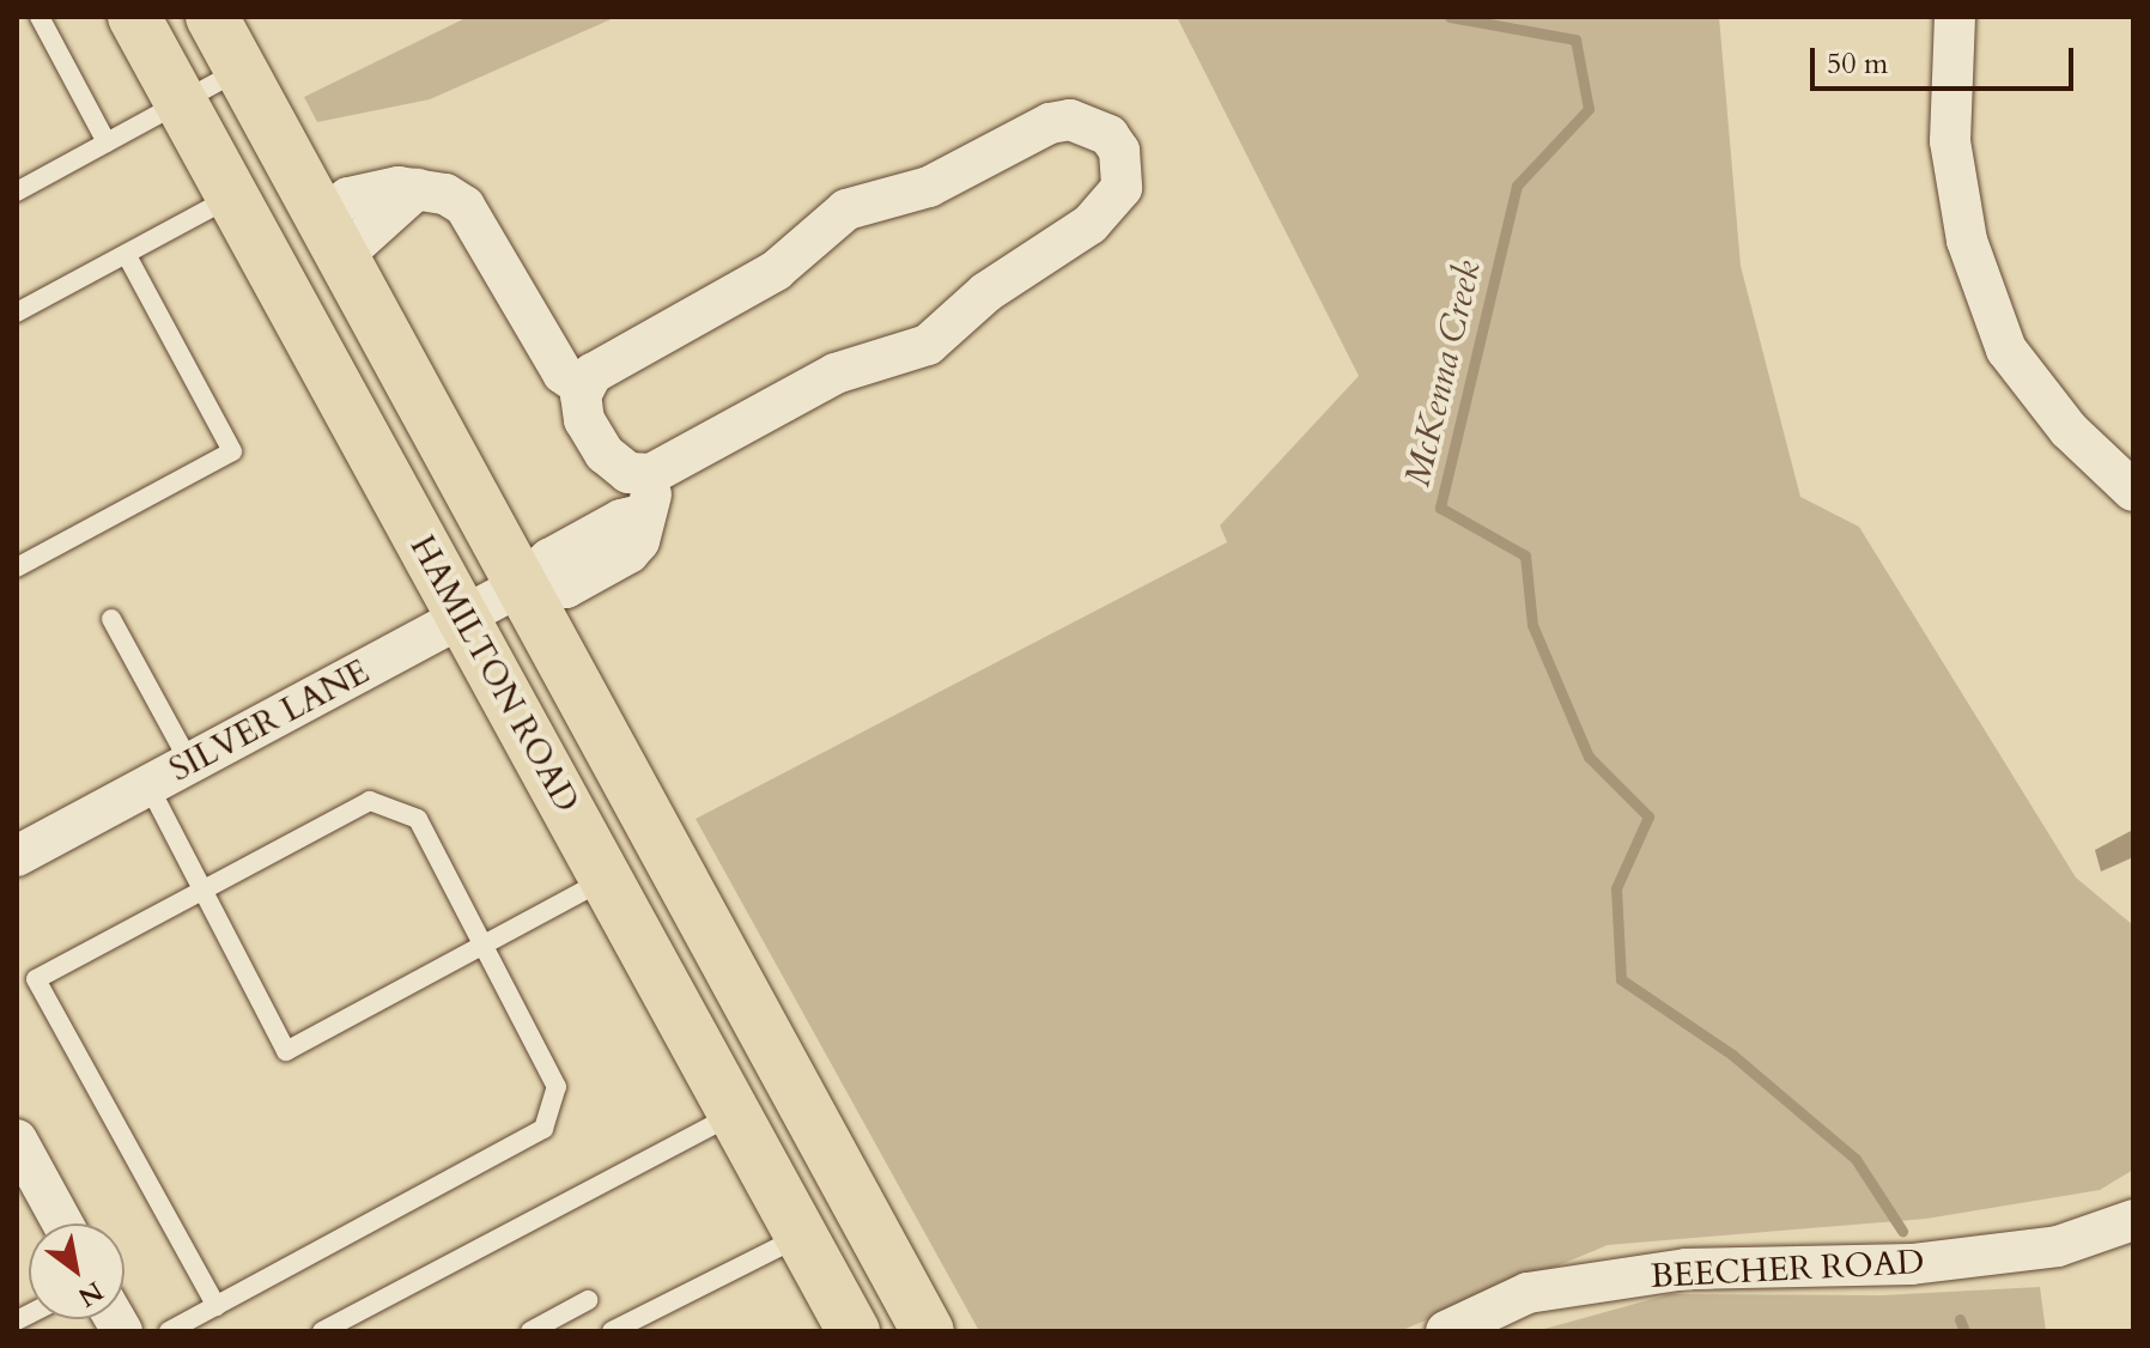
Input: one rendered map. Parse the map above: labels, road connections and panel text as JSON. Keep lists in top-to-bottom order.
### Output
{
  "streets": {
    "main road": ["HAMILTON ROAD"],
    "street": ["SILVER LANE", "BEECHER ROAD"]
  },
  "crossings": [
    ["HAMILTON ROAD", "SILVER LANE"]
  ],
  "water": ["McKenna Creek"],
  "scale_bar": "50 m",
  "north": "bottom right"
}
